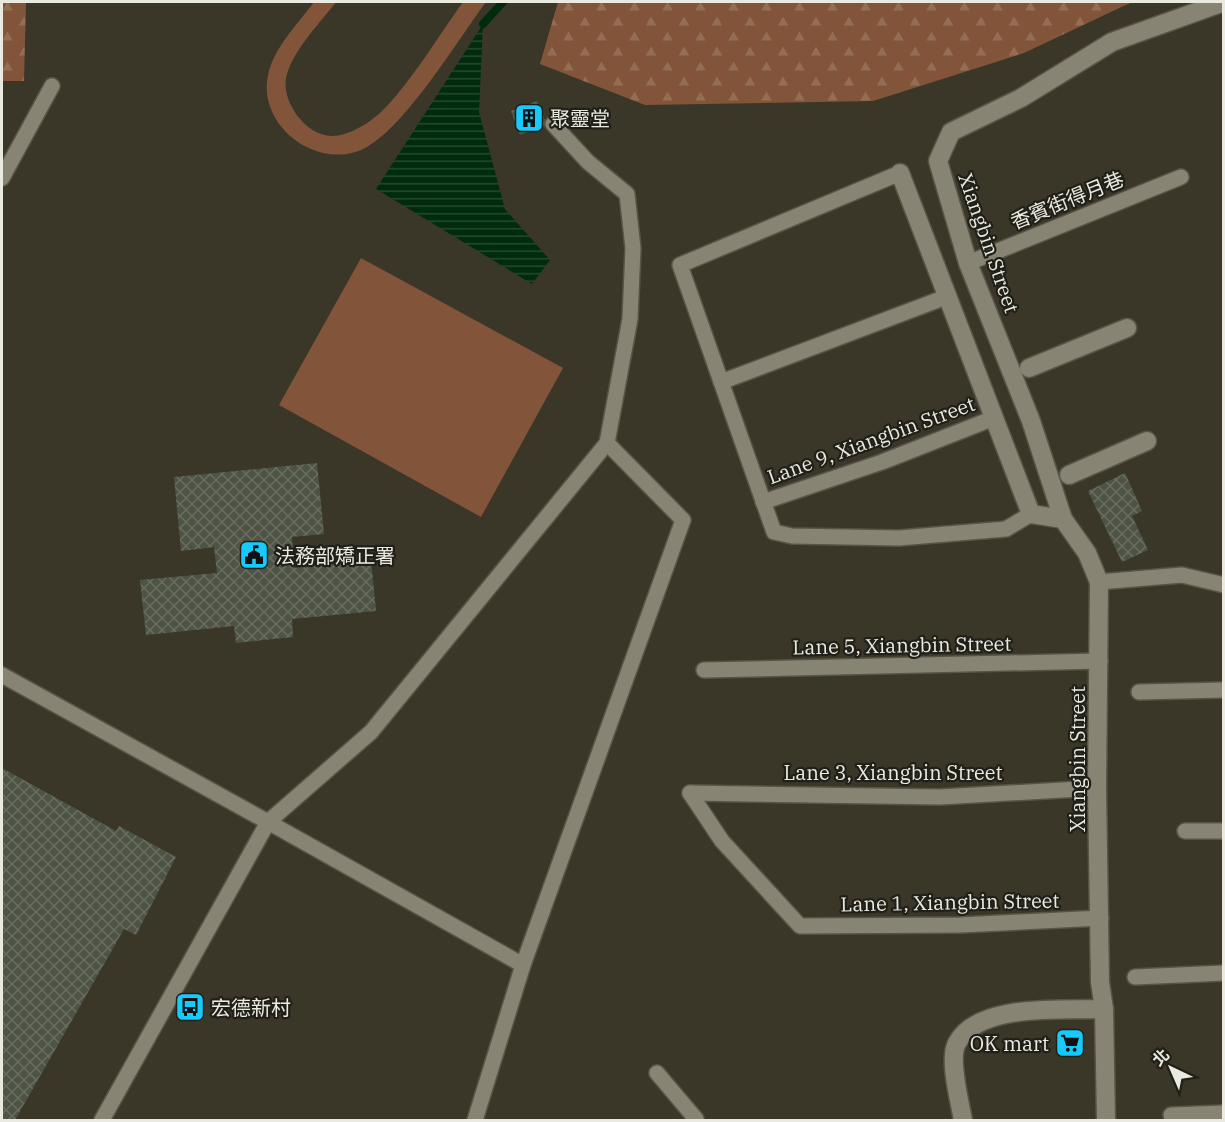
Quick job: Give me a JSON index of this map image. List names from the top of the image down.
{
  "streets": {
    "street": ["Xiangbin Street"],
    "lane": [
      "香賓街得月巷",
      "Lane 9, Xiangbin Street",
      "Lane 5, Xiangbin Street",
      "Lane 3, Xiangbin Street",
      "Lane 1, Xiangbin Street"
    ]
  },
  "crossings": [
    ["香賓街得月巷", "Xiangbin Street"],
    ["Xiangbin Street", "Lane 5, Xiangbin Street"],
    ["Xiangbin Street", "Lane 3, Xiangbin Street"],
    ["Xiangbin Street", "Lane 1, Xiangbin Street"],
    ["Lane 3, Xiangbin Street", "Lane 1, Xiangbin Street"]
  ],
  "places": {
    "building": ["聚靈堂"],
    "public building": ["法務部矯正署"],
    "bus stop": ["宏德新村"],
    "supermarket": ["OK mart"]
  },
  "north": "top left"
}
